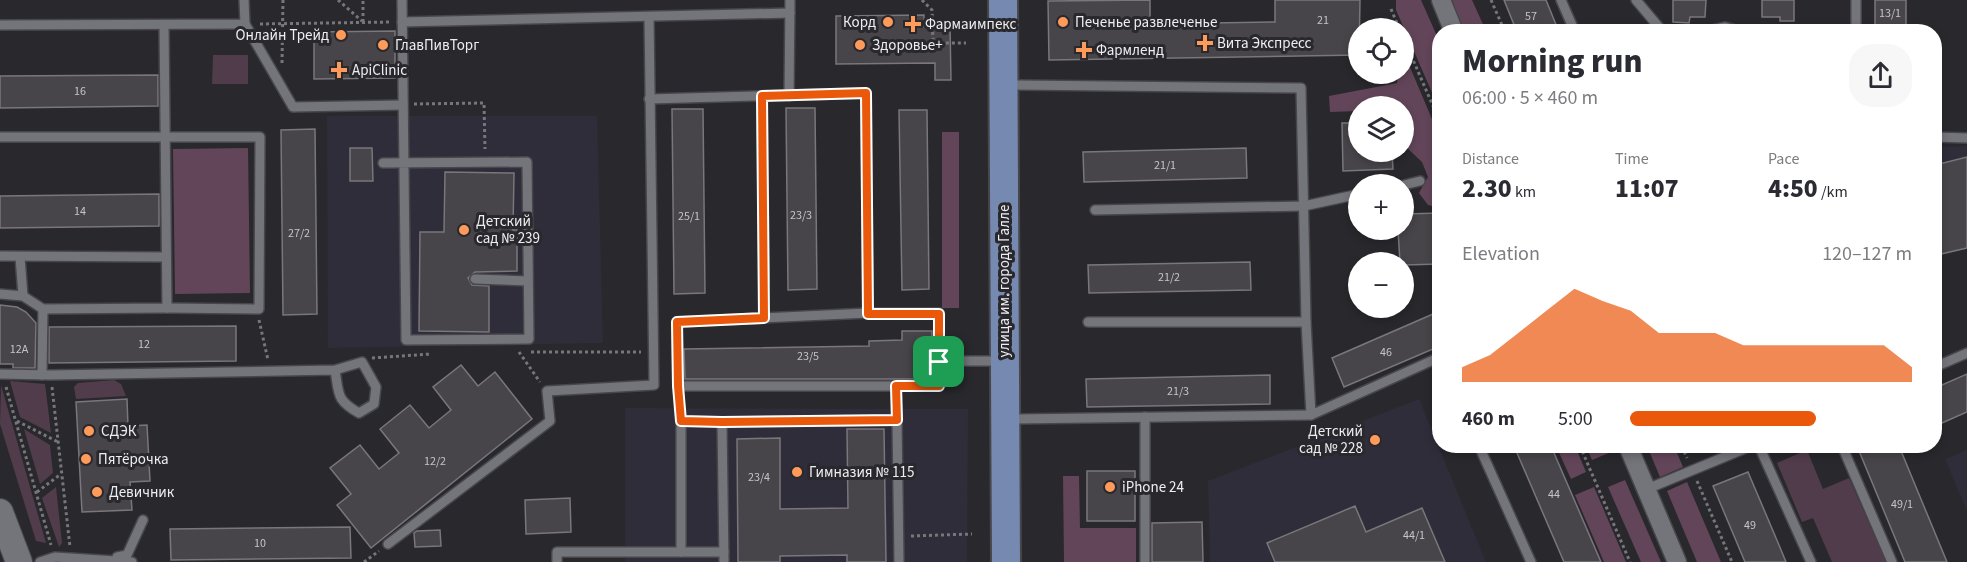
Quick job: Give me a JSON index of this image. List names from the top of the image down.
{
  "streets": {
    "main road": ["улица им. города Галле"]
  },
  "places": {
    "other": [
      "Корд",
      "Печенье развлеченье",
      "Онлайн Трейд",
      "ГлавПивТорг",
      "Здоровье+",
      "Детский сад № 239",
      "СДЭК",
      "Детский сад № 228",
      "Пятёрочка",
      "Гимназия № 115",
      "iPhone 24",
      "Девичник"
    ],
    "health": [
      "Фармаимпекс",
      "Вита Экспресс",
      "Фармленд",
      "ApiClinic"
    ]
  },
  "house_numbers": [
    "13/1",
    "57",
    "21",
    "16",
    "21/1",
    "14",
    "23/3",
    "25/1",
    "27/2",
    "21/2",
    "12",
    "12А",
    "46",
    "23/5",
    "21/3",
    "12/2",
    "23/4",
    "44",
    "49/1",
    "49",
    "44/1",
    "10"
  ],
  "page": {
    "map_buttons": ["+", "−"],
    "heading": ["Morning run", "06:00 · 5 × 460 m"],
    "stats": [
      ["Distance", "2.30 km"],
      ["Time", "11:07"],
      ["Pace", "4:50 /km"]
    ],
    "chart": ["Elevation", "120–127 m"],
    "list": [
      {
        "name": "460 m",
        "note": "5:00"
      }
    ]
  }
}
